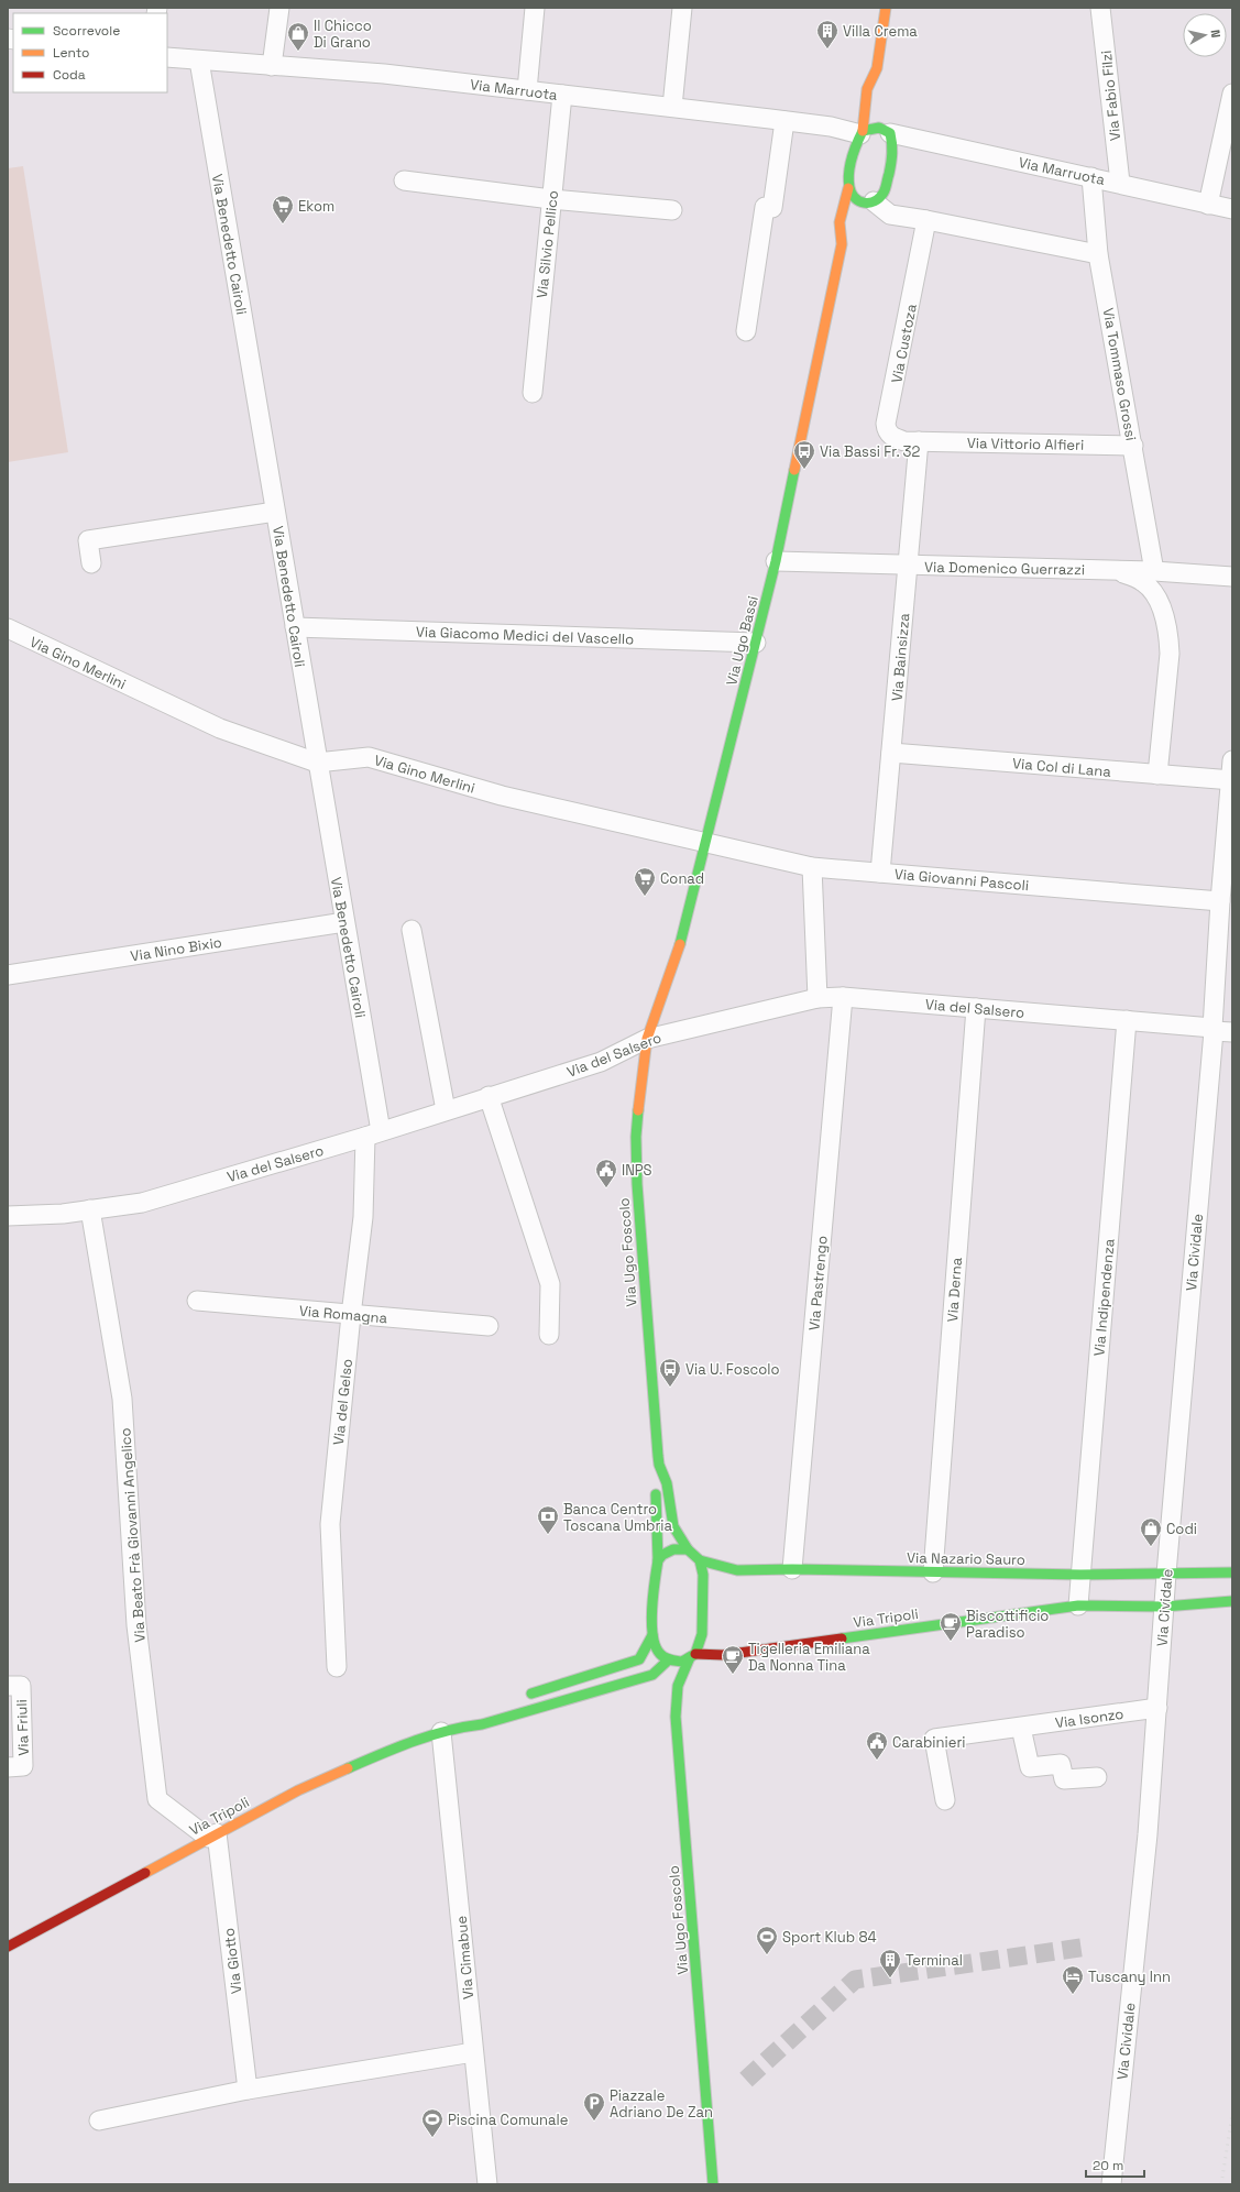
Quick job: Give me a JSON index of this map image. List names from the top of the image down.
{
  "streets": {
    "main road": [
      "Via Marruota",
      "Via Ugo Bassi",
      "Via Ugo Foscolo",
      "Via Nazario Sauro",
      "Via Tripoli"
    ],
    "street": [
      "Via Fabio Filzi",
      "Via Benedetto Cairoli",
      "Via Silvio Pellico",
      "Via Custoza",
      "Via Tommaso Grossi",
      "Via Vittorio Alfieri",
      "Via Domenico Guerrazzi",
      "Via Giacomo Medici del Vascello",
      "Via Bainsizza",
      "Via Gino Merlini",
      "Via Col di Lana",
      "Via Giovanni Pascoli",
      "Via Nino Bixio",
      "Via del Salsero",
      "Via Cividale",
      "Via Pastrengo",
      "Via Derna",
      "Via Indipendenza",
      "Via Romagna",
      "Via del Gelso",
      "Via Beato Frà Giovanni Angelico",
      "Via Isonzo",
      "Via Friuli",
      "Via Cimabue",
      "Via Giotto"
    ]
  },
  "crossings": [
    ["Via Marruota", "Via Fabio Filzi"],
    ["Via Marruota", "Via Benedetto Cairoli"],
    ["Via Marruota", "Via Silvio Pellico"],
    ["Via Marruota", "Via Tommaso Grossi"],
    ["Via Benedetto Cairoli", "Via Giacomo Medici del Vascello"],
    ["Via Benedetto Cairoli", "Via Gino Merlini"],
    ["Via Benedetto Cairoli", "Via Nino Bixio"],
    ["Via Benedetto Cairoli", "Via del Salsero"],
    ["Via Benedetto Cairoli", "Via del Gelso"],
    ["Via Custoza", "Via Vittorio Alfieri"],
    ["Via Custoza", "Via Bainsizza"],
    ["Via Tommaso Grossi", "Via Vittorio Alfieri"],
    ["Via Tommaso Grossi", "Via Domenico Guerrazzi"],
    ["Via Vittorio Alfieri", "Via Bainsizza"],
    ["Via Domenico Guerrazzi", "Via Ugo Bassi"],
    ["Via Domenico Guerrazzi", "Via Bainsizza"],
    ["Via Giacomo Medici del Vascello", "Via Ugo Bassi"],
    ["Via Ugo Bassi", "Via Gino Merlini"],
    ["Via Ugo Bassi", "Via Giovanni Pascoli"],
    ["Via Ugo Bassi", "Via del Salsero"],
    ["Via Ugo Bassi", "Via Ugo Foscolo"],
    ["Via Bainsizza", "Via Col di Lana"],
    ["Via Bainsizza", "Via Giovanni Pascoli"],
    ["Via Gino Merlini", "Via Giovanni Pascoli"],
    ["Via Col di Lana", "Via Cividale"],
    ["Via Giovanni Pascoli", "Via Cividale"],
    ["Via del Salsero", "Via Ugo Foscolo"],
    ["Via del Salsero", "Via Cividale"],
    ["Via del Salsero", "Via Pastrengo"],
    ["Via del Salsero", "Via Derna"],
    ["Via del Salsero", "Via Indipendenza"],
    ["Via del Salsero", "Via del Gelso"],
    ["Via del Salsero", "Via Beato Frà Giovanni Angelico"],
    ["Via Ugo Foscolo", "Via Nazario Sauro"],
    ["Via Ugo Foscolo", "Via Tripoli"],
    ["Via Cividale", "Via Nazario Sauro"],
    ["Via Cividale", "Via Isonzo"],
    ["Via Pastrengo", "Via Nazario Sauro"],
    ["Via Derna", "Via Nazario Sauro"],
    ["Via Indipendenza", "Via Nazario Sauro"],
    ["Via Indipendenza", "Via Tripoli"],
    ["Via Romagna", "Via del Gelso"],
    ["Via Beato Frà Giovanni Angelico", "Via Tripoli"],
    ["Via Beato Frà Giovanni Angelico", "Via Giotto"],
    ["Via Tripoli", "Via Cimabue"],
    ["Via Tripoli", "Via Giotto"]
  ],
  "places": {
    "building": ["Villa Crema", "Terminal"],
    "shop": ["Il Chicco Di Grano", "Codi"],
    "supermarket": ["Ekom", "Conad"],
    "bus stop": ["Via Bassi Fr. 32", "Via U. Foscolo"],
    "public building": ["INPS", "Carabinieri"],
    "bank": ["Banca Centro Toscana Umbria"],
    "cafe": ["Biscottificio Paradiso", "Tigelleria Emiliana Da Nonna Tina"],
    "sports": ["Sport Klub 84", "Piscina Comunale"],
    "hotel": ["Tuscany Inn"],
    "parking": ["Piazzale Adriano De Zan"]
  },
  "legend": ["Scorrevole", "Lento", "Coda"],
  "scale_bar": "20 m",
  "north": "right"
}
